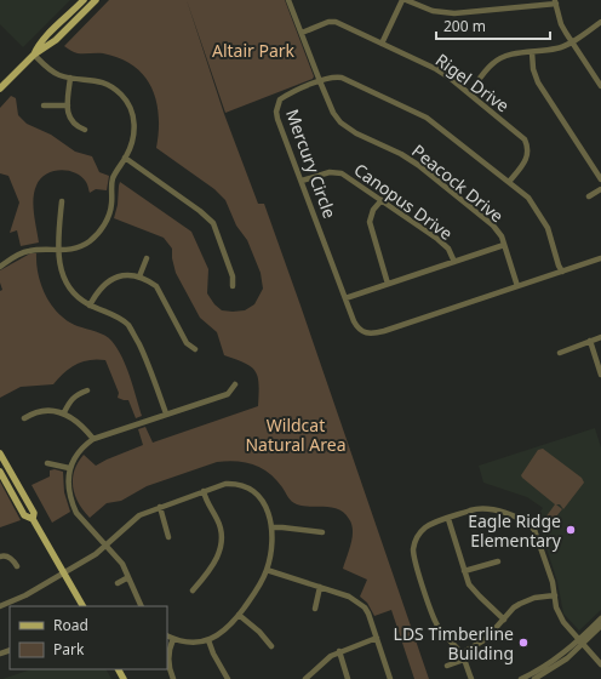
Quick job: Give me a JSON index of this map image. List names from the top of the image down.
{
  "streets": {
    "street": [
      "Rigel Drive",
      "Mercury Circle",
      "Peacock Drive",
      "Canopus Drive"
    ]
  },
  "crossings": [
    ["Rigel Drive", "Mercury Circle"],
    ["Rigel Drive", "Peacock Drive"],
    ["Mercury Circle", "Peacock Drive"],
    ["Mercury Circle", "Canopus Drive"]
  ],
  "parks": ["Altair Park", "Wildcat Natural Area"],
  "places": ["Eagle Ridge Elementary", "LDS Timberline Building"],
  "legend": ["Road", "Park"],
  "scale_bar": "200 m"
}
